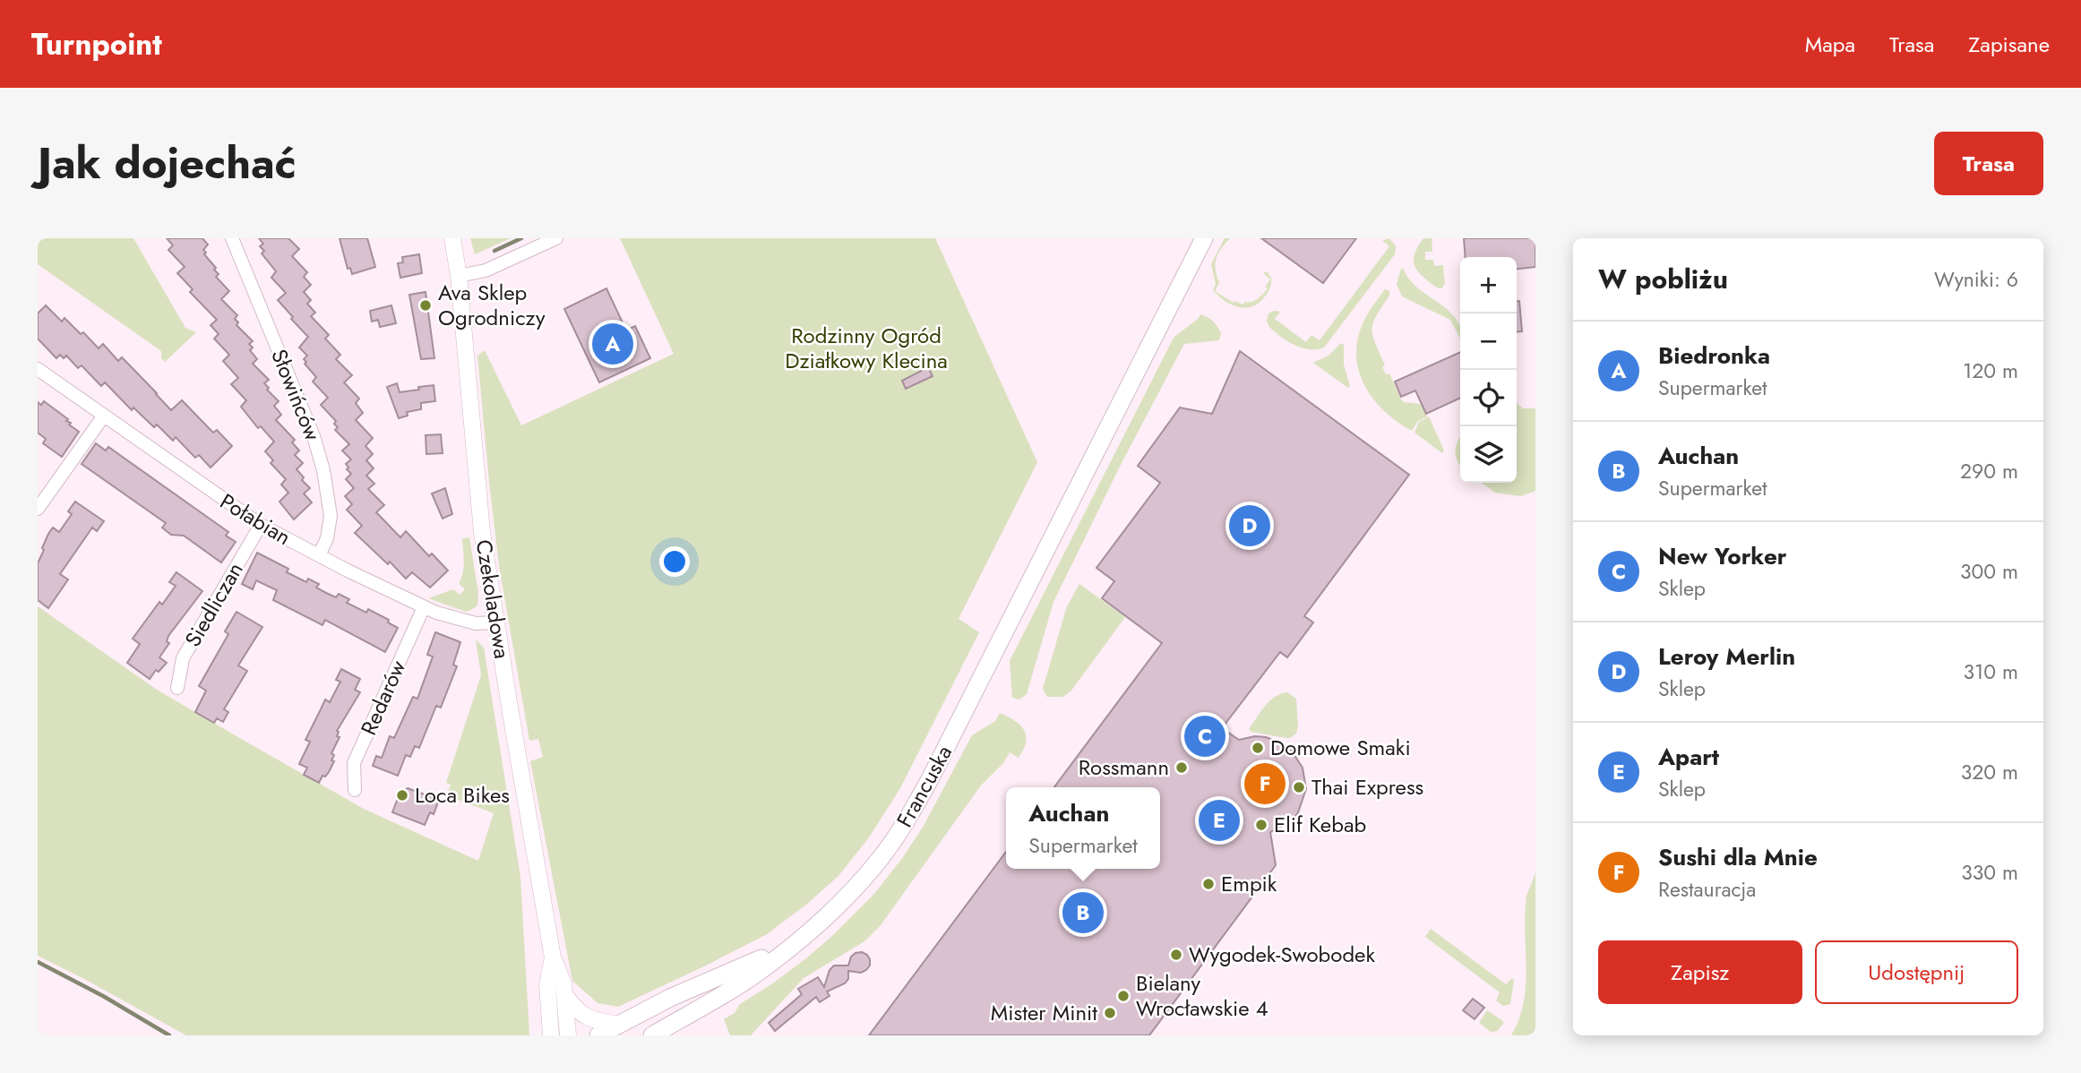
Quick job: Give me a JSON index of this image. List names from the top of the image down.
{
  "streets": {
    "main road": ["Francuska"],
    "street": [
      "Słowińców",
      "Połabian",
      "Czekoladowa",
      "Siedliczan",
      "Redarów"
    ]
  },
  "crossings": [
    ["Słowińców", "Połabian"],
    ["Połabian", "Czekoladowa"],
    ["Połabian", "Siedliczan"],
    ["Połabian", "Redarów"]
  ],
  "parks": ["Rodzinny Ogród Działkowy Klecina"],
  "places": [
    "Ava Sklep Ogrodniczy",
    "Domowe Smaki",
    "Rossmann",
    "Thai Express",
    "Loca Bikes",
    "Elif Kebab",
    "Empik",
    "Wygodek-Swobodek",
    "Bielany Wrocławskie 4",
    "Mister Minit"
  ],
  "page": {
    "header": "Turnpoint",
    "nav": ["Mapa", "Trasa", "Zapisane"],
    "title": "Jak dojechać",
    "buttons": [
      "Trasa",
      ["Zapisz", "Udostępnij"]
    ],
    "heading": ["W pobliżu", "Wyniki: 6"],
    "map_buttons": ["+", "−"],
    "pins": [
      "A",
      "D",
      "C",
      "F",
      "E",
      "B"
    ],
    "list": [
      {
        "mark": "A",
        "name": "Biedronka",
        "note": "Supermarket",
        "value": "120 m"
      },
      {
        "mark": "B",
        "name": "Auchan",
        "note": "Supermarket",
        "value": "290 m"
      },
      {
        "mark": "C",
        "name": "New Yorker",
        "note": "Sklep",
        "value": "300 m"
      },
      {
        "mark": "D",
        "name": "Leroy Merlin",
        "note": "Sklep",
        "value": "310 m"
      },
      {
        "mark": "E",
        "name": "Apart",
        "note": "Sklep",
        "value": "320 m"
      },
      {
        "mark": "F",
        "name": "Sushi dla Mnie",
        "note": "Restauracja",
        "value": "330 m"
      }
    ],
    "popup": ["Auchan", "Supermarket"]
  }
}
